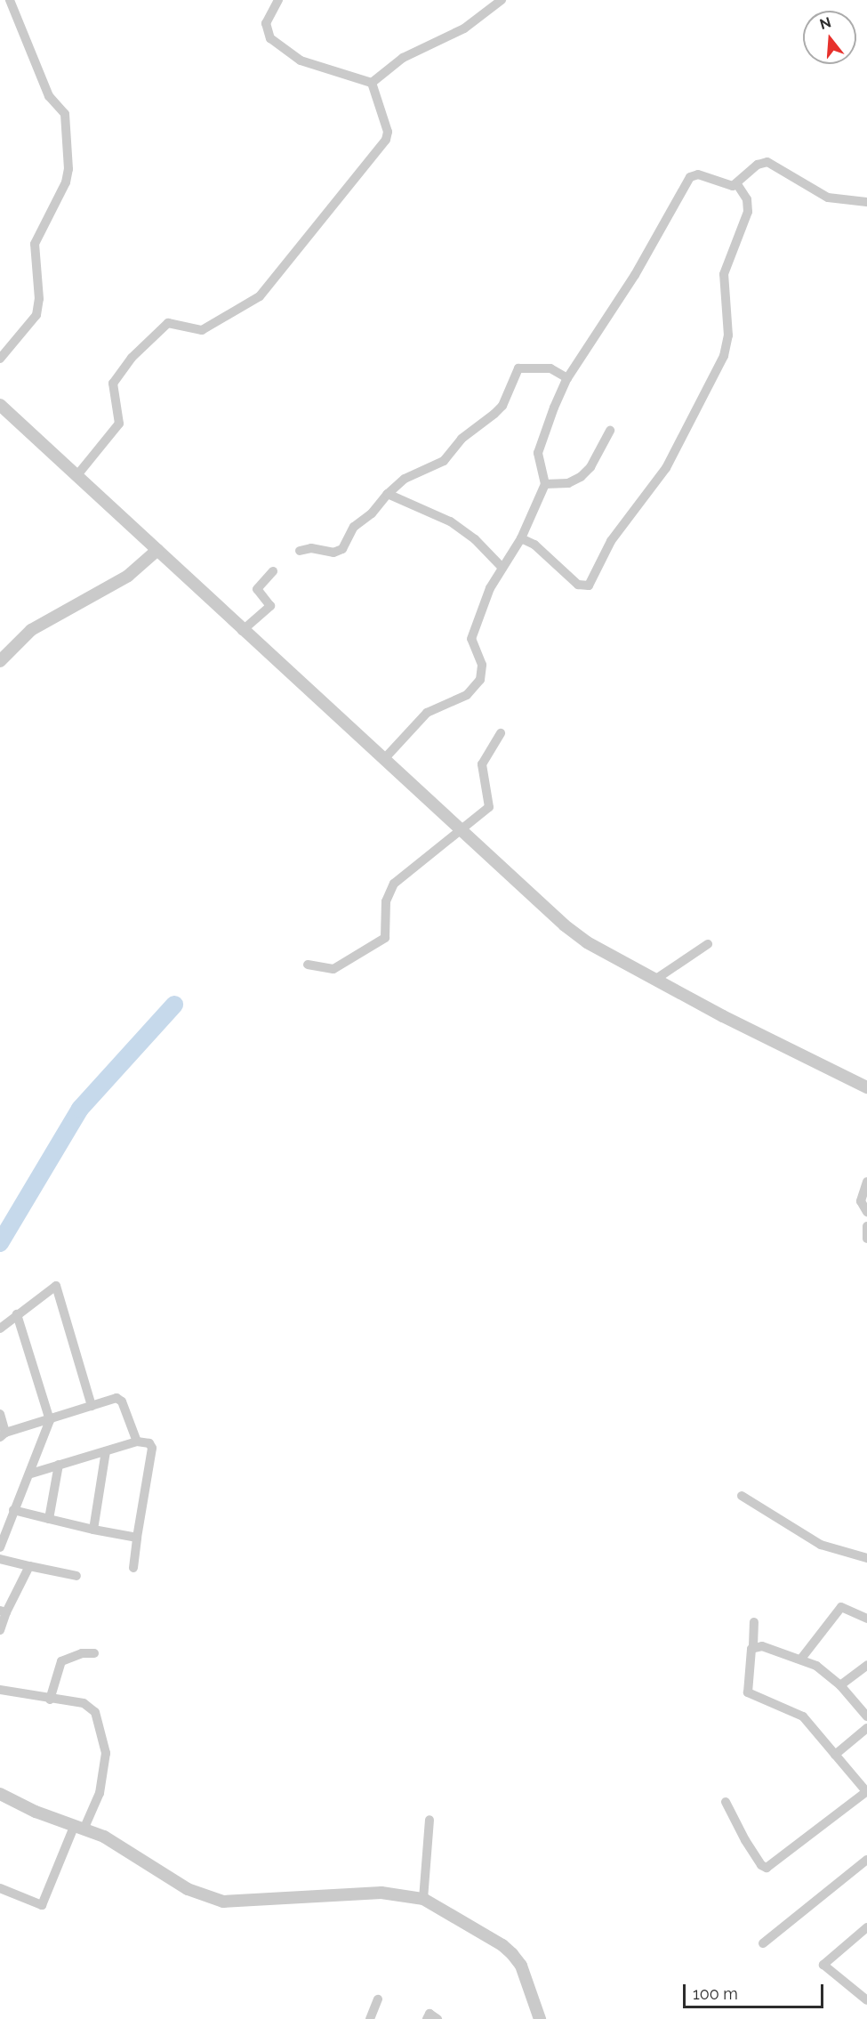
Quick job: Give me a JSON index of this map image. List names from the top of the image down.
{
  "scale_bar": "100 m",
  "north": "top"
}
